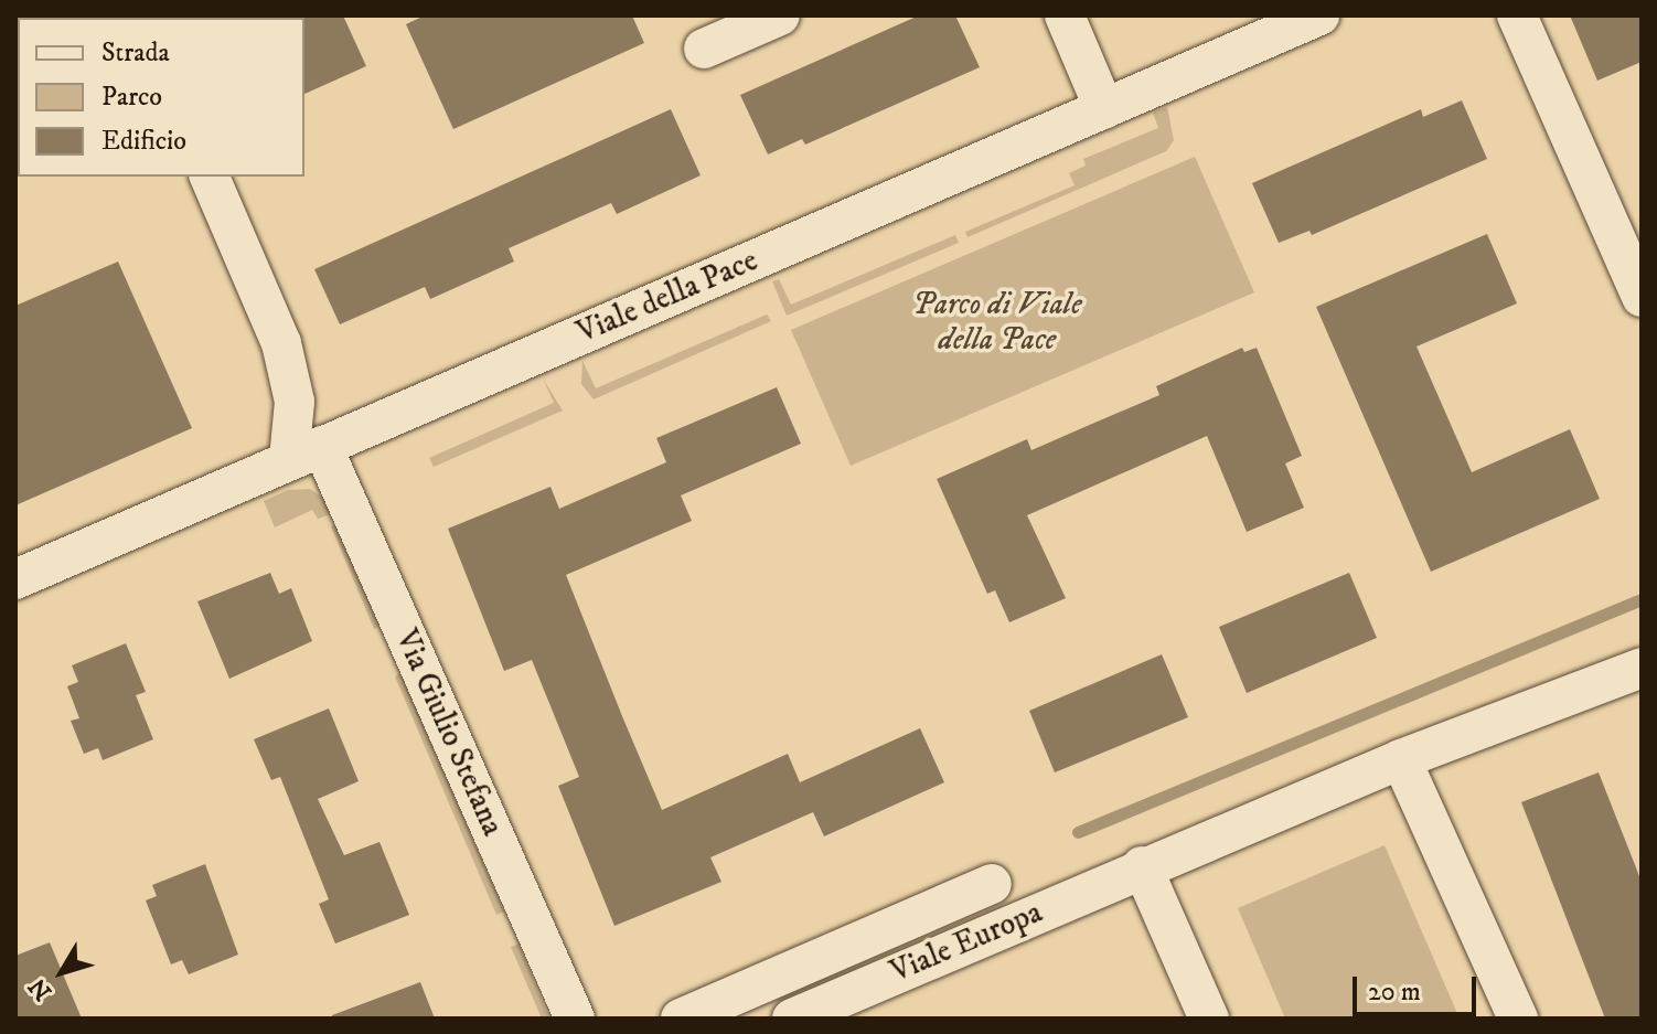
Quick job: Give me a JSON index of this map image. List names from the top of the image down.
{
  "streets": {
    "street": ["Viale della Pace", "Via Giulio Stefana", "Viale Europa"]
  },
  "crossings": [
    ["Viale della Pace", "Via Giulio Stefana"]
  ],
  "parks": ["Parco di Viale della Pace"],
  "legend": ["Strada", "Parco", "Edificio"],
  "scale_bar": "20 m",
  "north": "bottom left"
}
